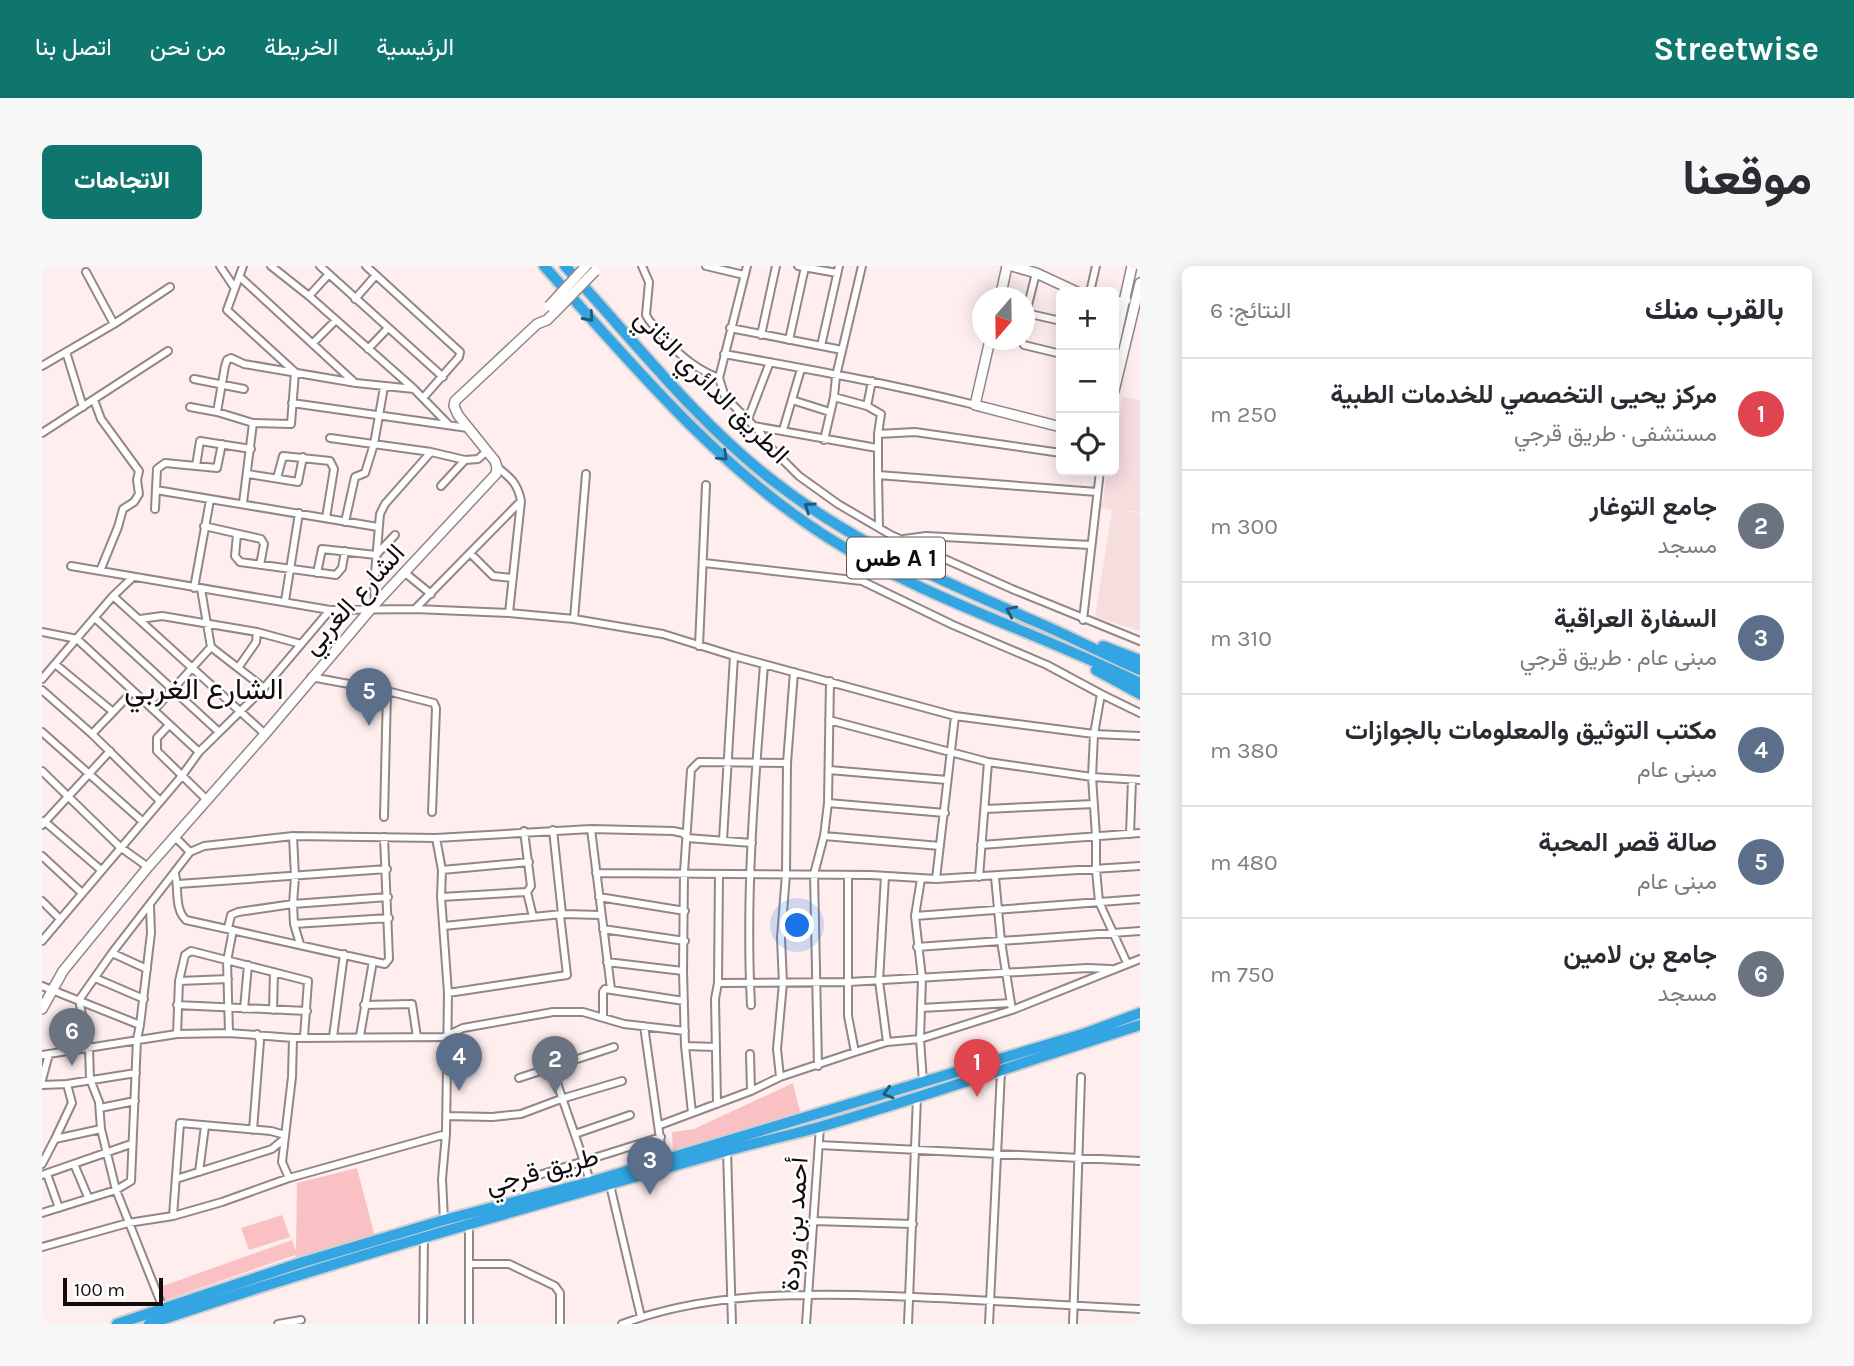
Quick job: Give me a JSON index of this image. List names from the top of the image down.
{
  "streets": {
    "highway": ["الطريق الدائري الثاني", "طس A 1", "طريق قرجي"],
    "street": ["الشارع الغربي", "أحمد بن وردة"]
  },
  "crossings": [
    ["الطريق الدائري الثاني", "طس A 1"],
    ["طريق قرجي", "أحمد بن وردة"]
  ],
  "districts": ["الشارع الغربي"],
  "scale_bar": "100 m",
  "north": "bottom",
  "page": {
    "header": "Streetwise",
    "nav": [
      "الرئيسية",
      "الخريطة",
      "من نحن",
      "اتصل بنا"
    ],
    "title": "موقعنا",
    "buttons": "الاتجاهات",
    "heading": ["بالقرب منك", "النتائج: 6"],
    "map_buttons": ["+", "−"],
    "list": [
      {
        "mark": "1",
        "name": "مركز يحيى التخصصي للخدمات الطبية",
        "note": "مستشفى · طريق قرجي",
        "value": "250 m"
      },
      {
        "mark": "2",
        "name": "جامع التوغار",
        "note": "مسجد",
        "value": "300 m"
      },
      {
        "mark": "3",
        "name": "السفارة العراقية",
        "note": "مبنى عام · طريق قرجي",
        "value": "310 m"
      },
      {
        "mark": "4",
        "name": "مكتب التوثيق والمعلومات بالجوازات",
        "note": "مبنى عام",
        "value": "380 m"
      },
      {
        "mark": "5",
        "name": "صالة قصر المحبة",
        "note": "مبنى عام",
        "value": "480 m"
      },
      {
        "mark": "6",
        "name": "جامع بن لامين",
        "note": "مسجد",
        "value": "750 m"
      }
    ],
    "pins": [
      "5",
      "6",
      "4",
      "2",
      "1",
      "3"
    ],
    "scale": "100 m"
  }
}
